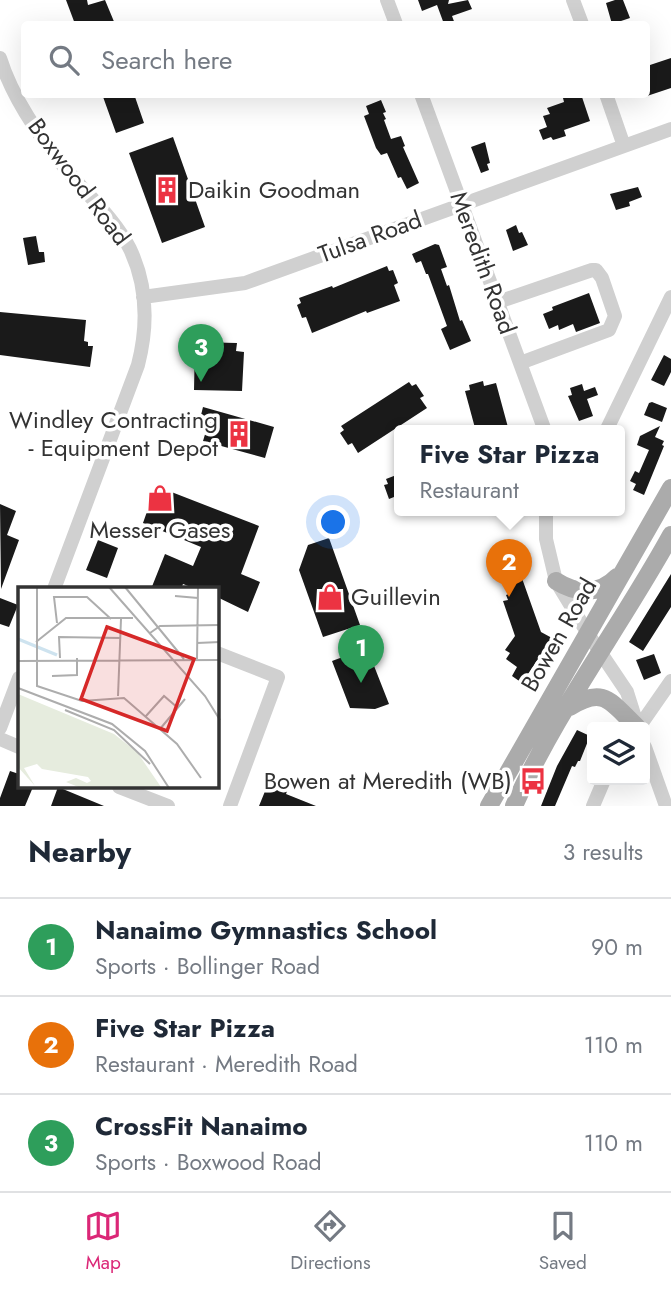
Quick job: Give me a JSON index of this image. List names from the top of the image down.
{
  "streets": {
    "main road": ["Bowen Road"],
    "street": ["Boxwood Road", "Tulsa Road", "Meredith Road"]
  },
  "crossings": [
    ["Boxwood Road", "Tulsa Road"],
    ["Tulsa Road", "Meredith Road"]
  ],
  "places": {
    "building": ["Daikin Goodman", "Windley Contracting - Equipment Depot"],
    "shop": ["Messer Gases", "Guillevin"],
    "bus stop": ["Bowen at Meredith (WB)"]
  },
  "page": {
    "search": "Search here",
    "pins": ["3", "2", "1"],
    "popup": ["Five Star Pizza", "Restaurant"],
    "heading": ["Nearby", "3 results"],
    "list": [
      {
        "mark": "1",
        "name": "Nanaimo Gymnastics School",
        "note": "Sports · Bollinger Road",
        "value": "90 m"
      },
      {
        "mark": "2",
        "name": "Five Star Pizza",
        "note": "Restaurant · Meredith Road",
        "value": "110 m"
      },
      {
        "mark": "3",
        "name": "CrossFit Nanaimo",
        "note": "Sports · Boxwood Road",
        "value": "110 m"
      }
    ],
    "nav": ["Map", "Directions", "Saved"]
  }
}
